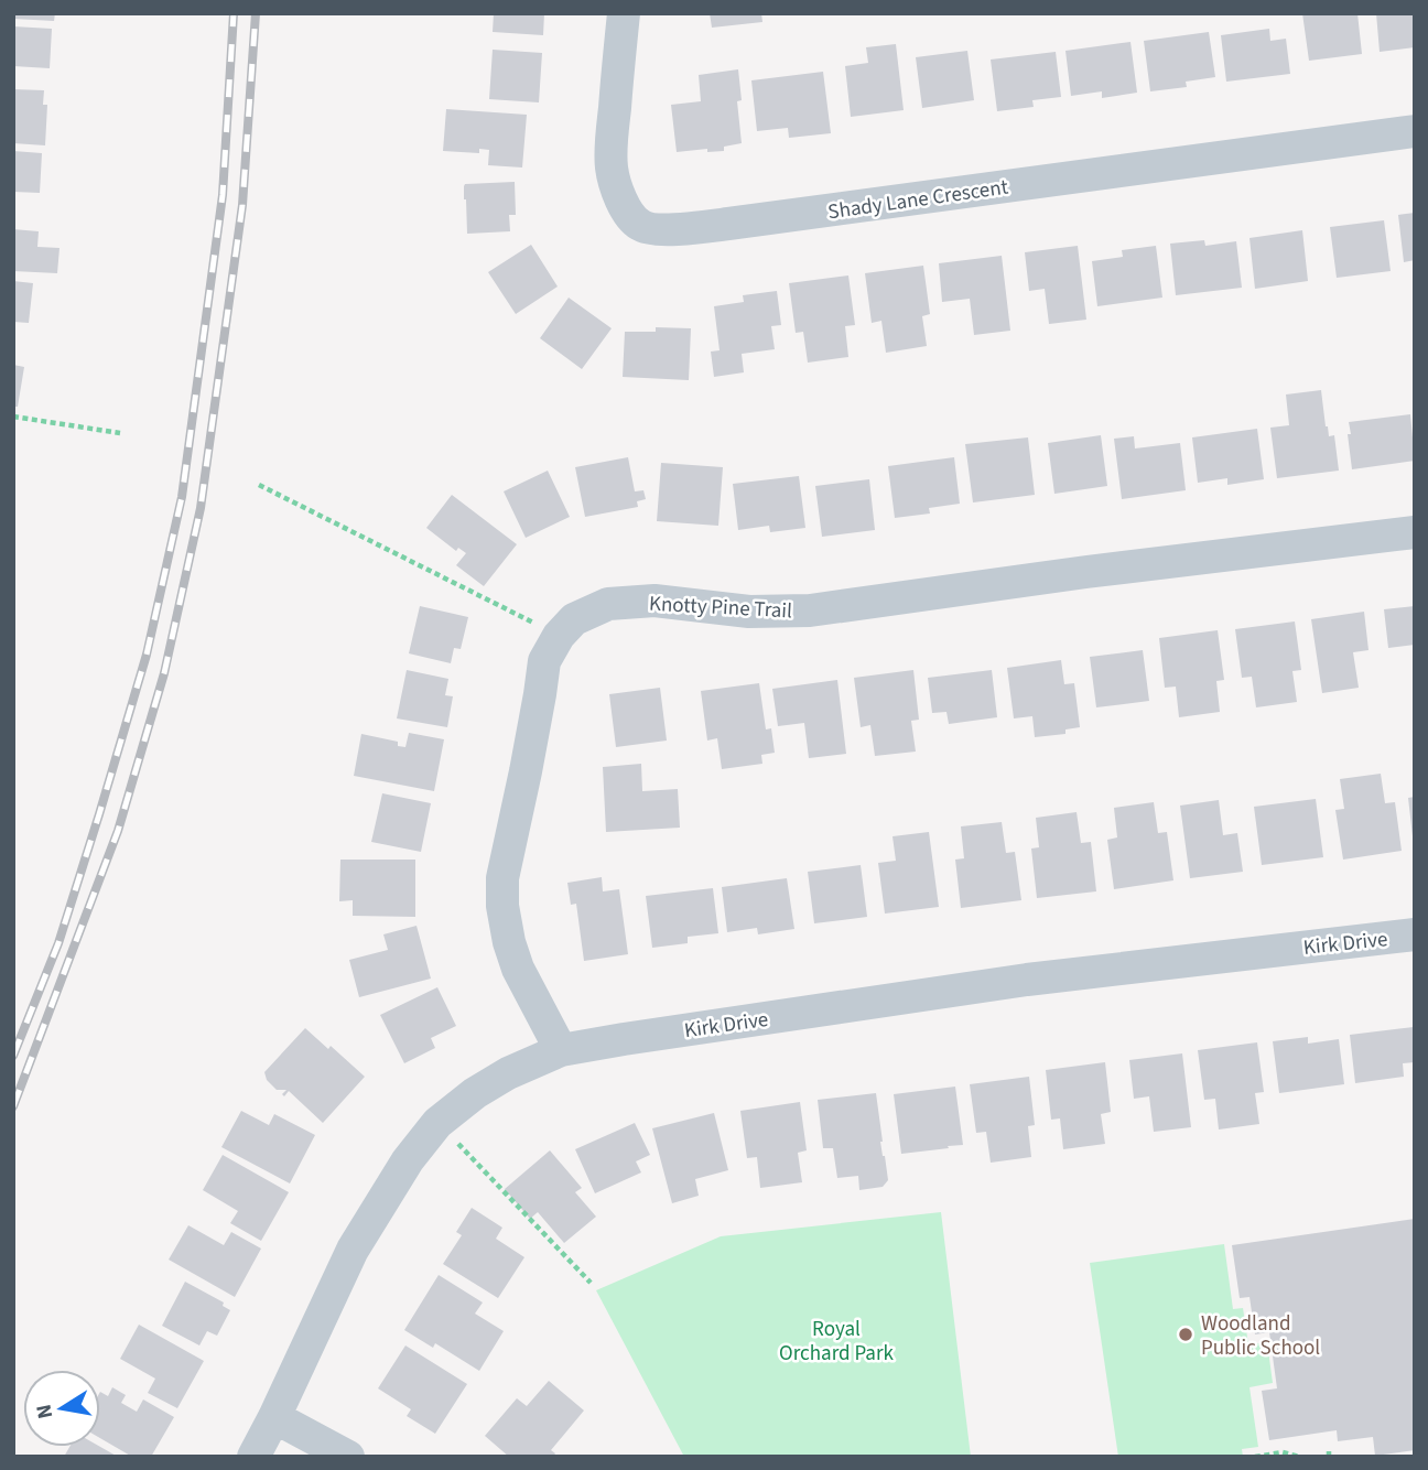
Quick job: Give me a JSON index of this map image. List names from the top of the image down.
{
  "streets": {
    "street": ["Shady Lane Crescent", "Knotty Pine Trail", "Kirk Drive"]
  },
  "crossings": [
    ["Knotty Pine Trail", "Kirk Drive"]
  ],
  "parks": ["Royal Orchard Park"],
  "places": ["Woodland Public School"],
  "north": "left"
}
